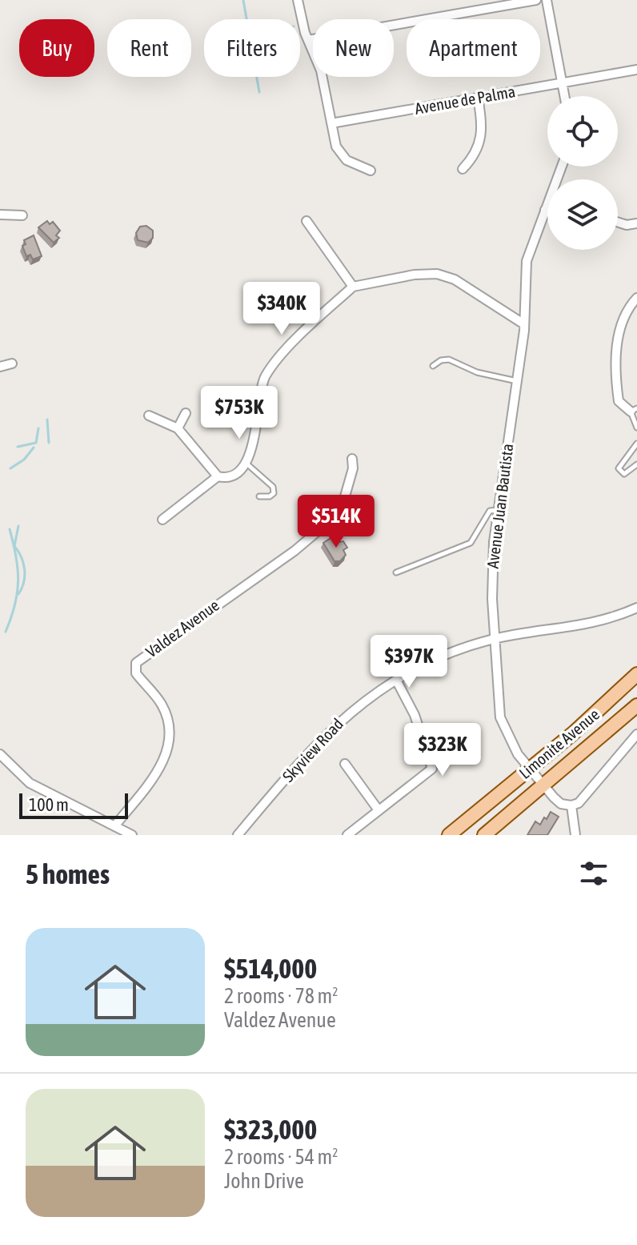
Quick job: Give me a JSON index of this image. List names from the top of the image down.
{
  "streets": {
    "main road": ["Limonite Avenue"],
    "street": [
      "Avenue de Palma",
      "Avenue Juan Bautista",
      "Valdez Avenue",
      "Skyview Road"
    ]
  },
  "crossings": [
    ["Avenue Juan Bautista", "Limonite Avenue"],
    ["Avenue Juan Bautista", "Skyview Road"]
  ],
  "scale_bar": "100 m",
  "page": {
    "chip": [
      "Buy",
      "Rent",
      "Filters",
      "New",
      "Apartment"
    ],
    "price": [
      "$340K",
      "$753K",
      "$514K",
      "$397K",
      "$323K"
    ],
    "scale": "100 m",
    "heading": "5 homes",
    "list": [
      {
        "name": "$514,000",
        "note": "2 rooms · 78 m² · Valdez Avenue"
      },
      {
        "name": "$323,000",
        "note": "2 rooms · 54 m² · John Drive"
      }
    ]
  }
}
